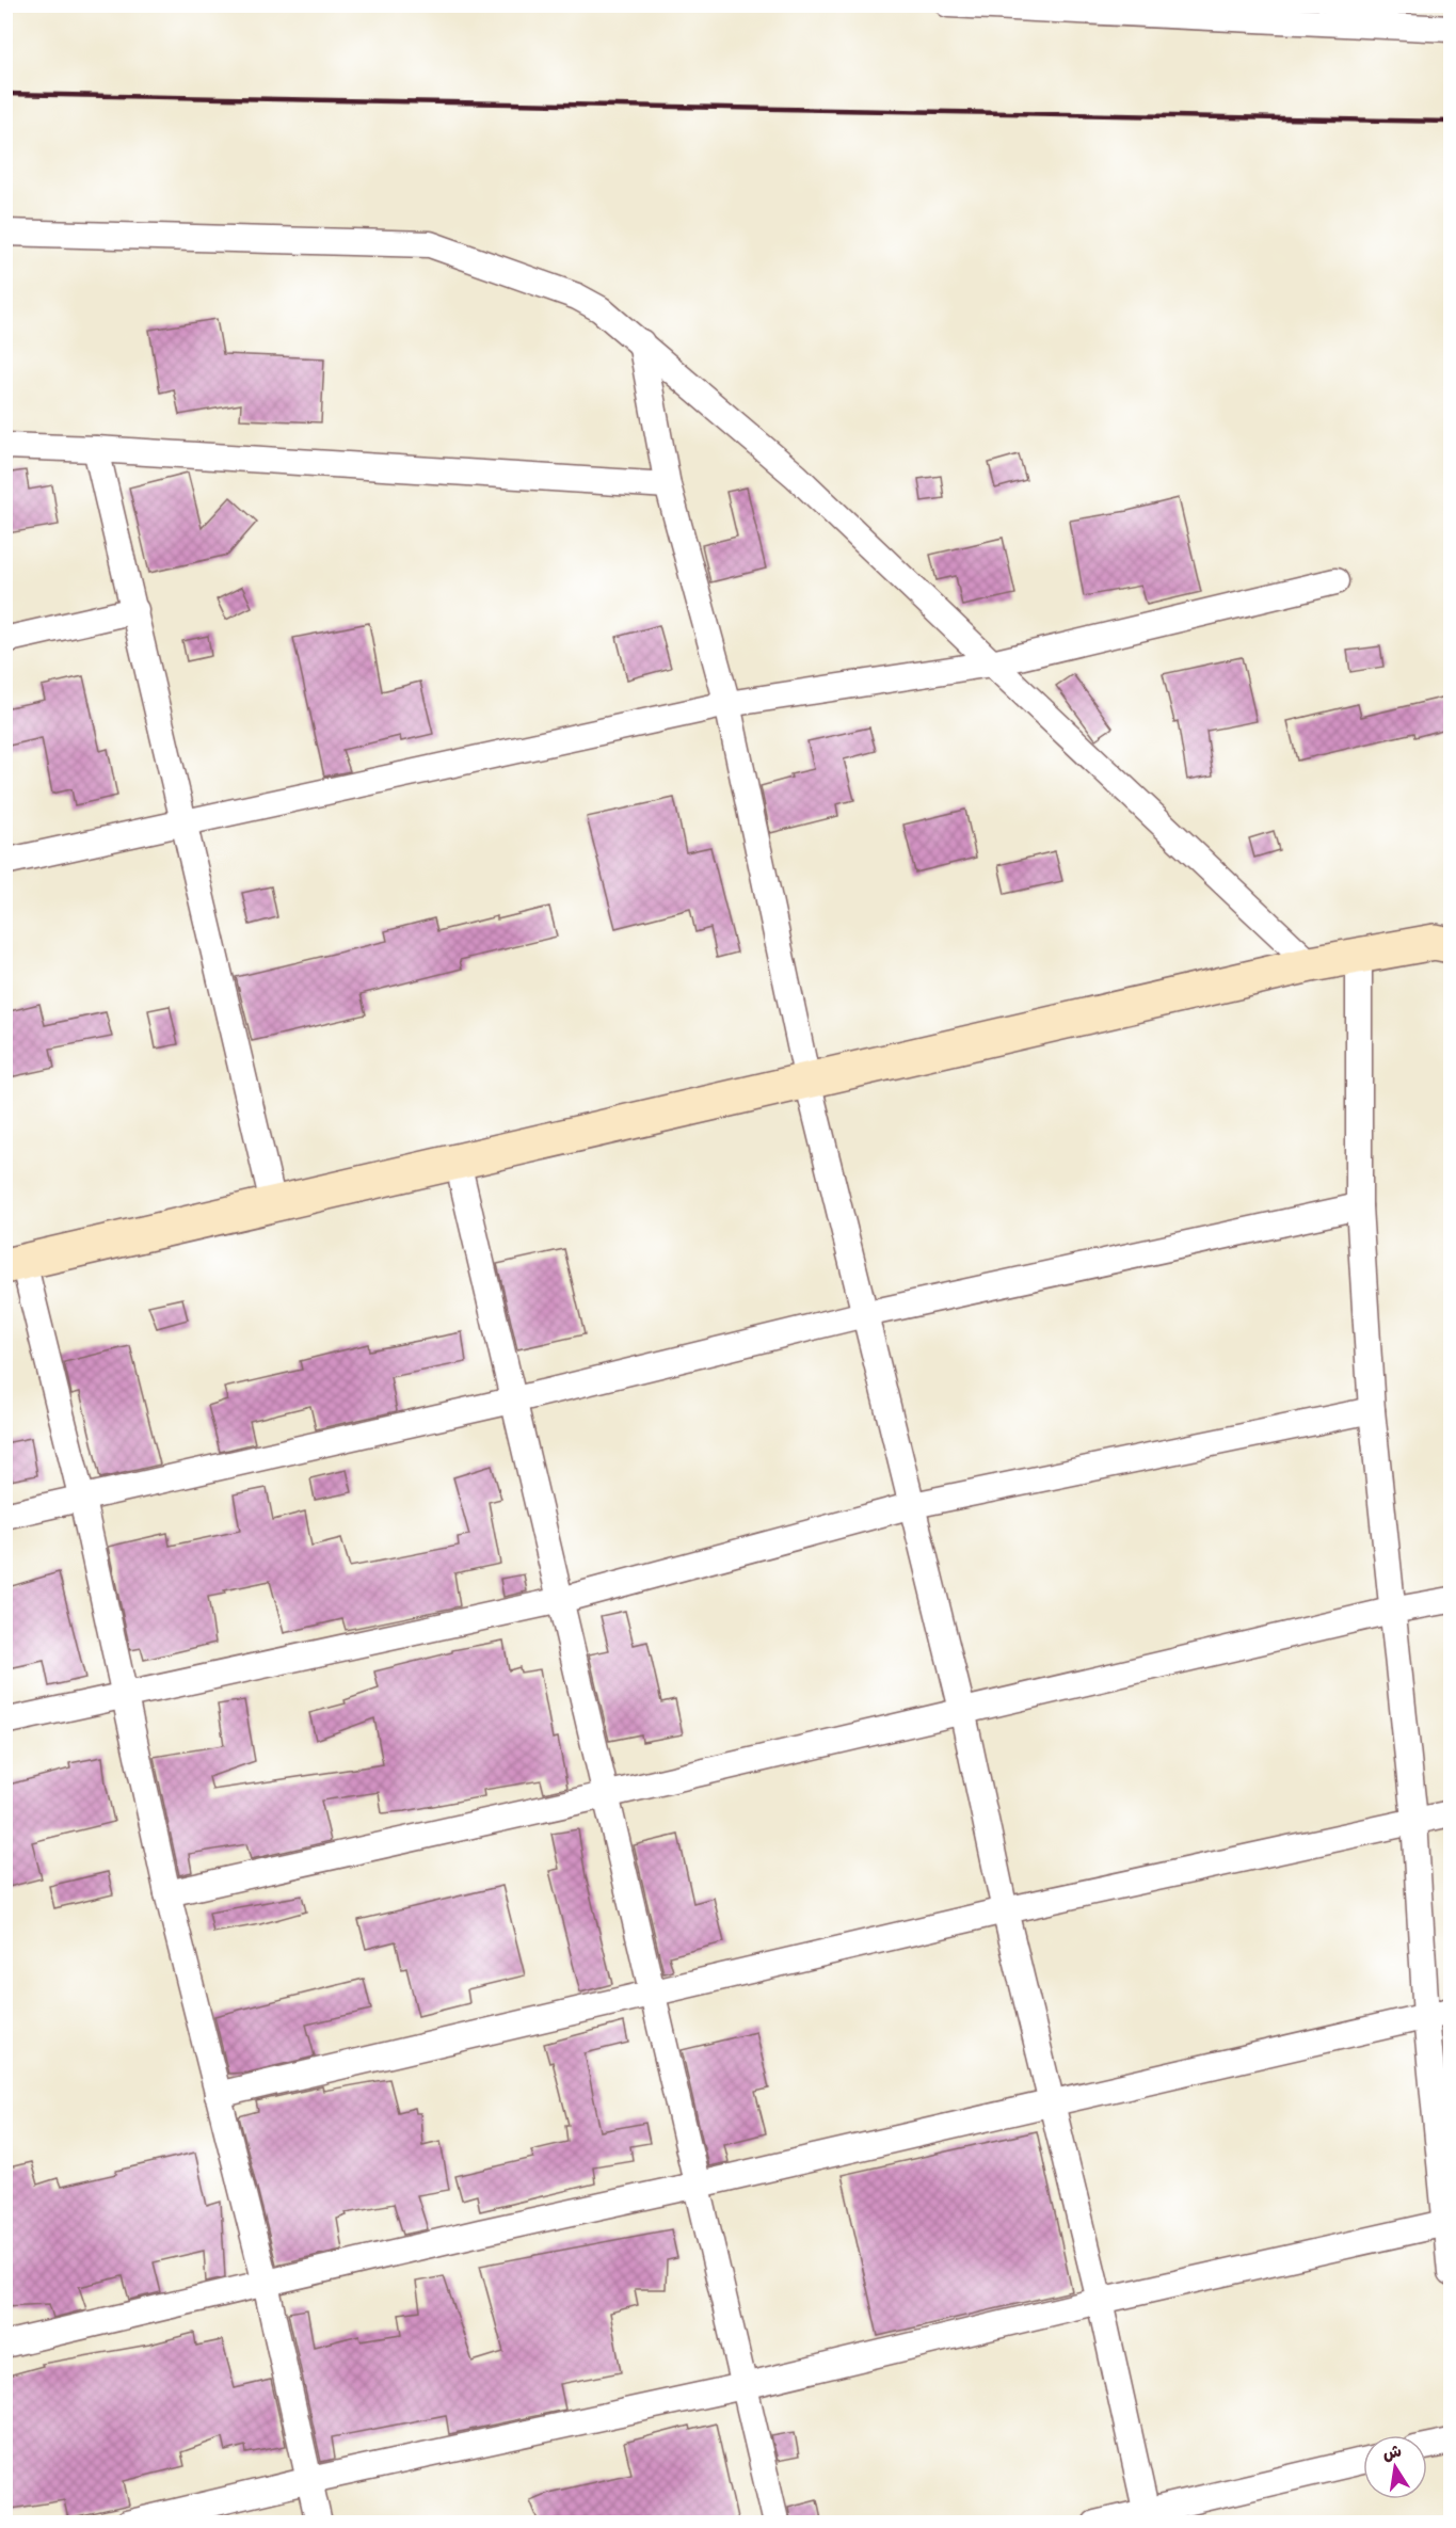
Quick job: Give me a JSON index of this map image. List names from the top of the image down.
{
  "north": "top"
}
